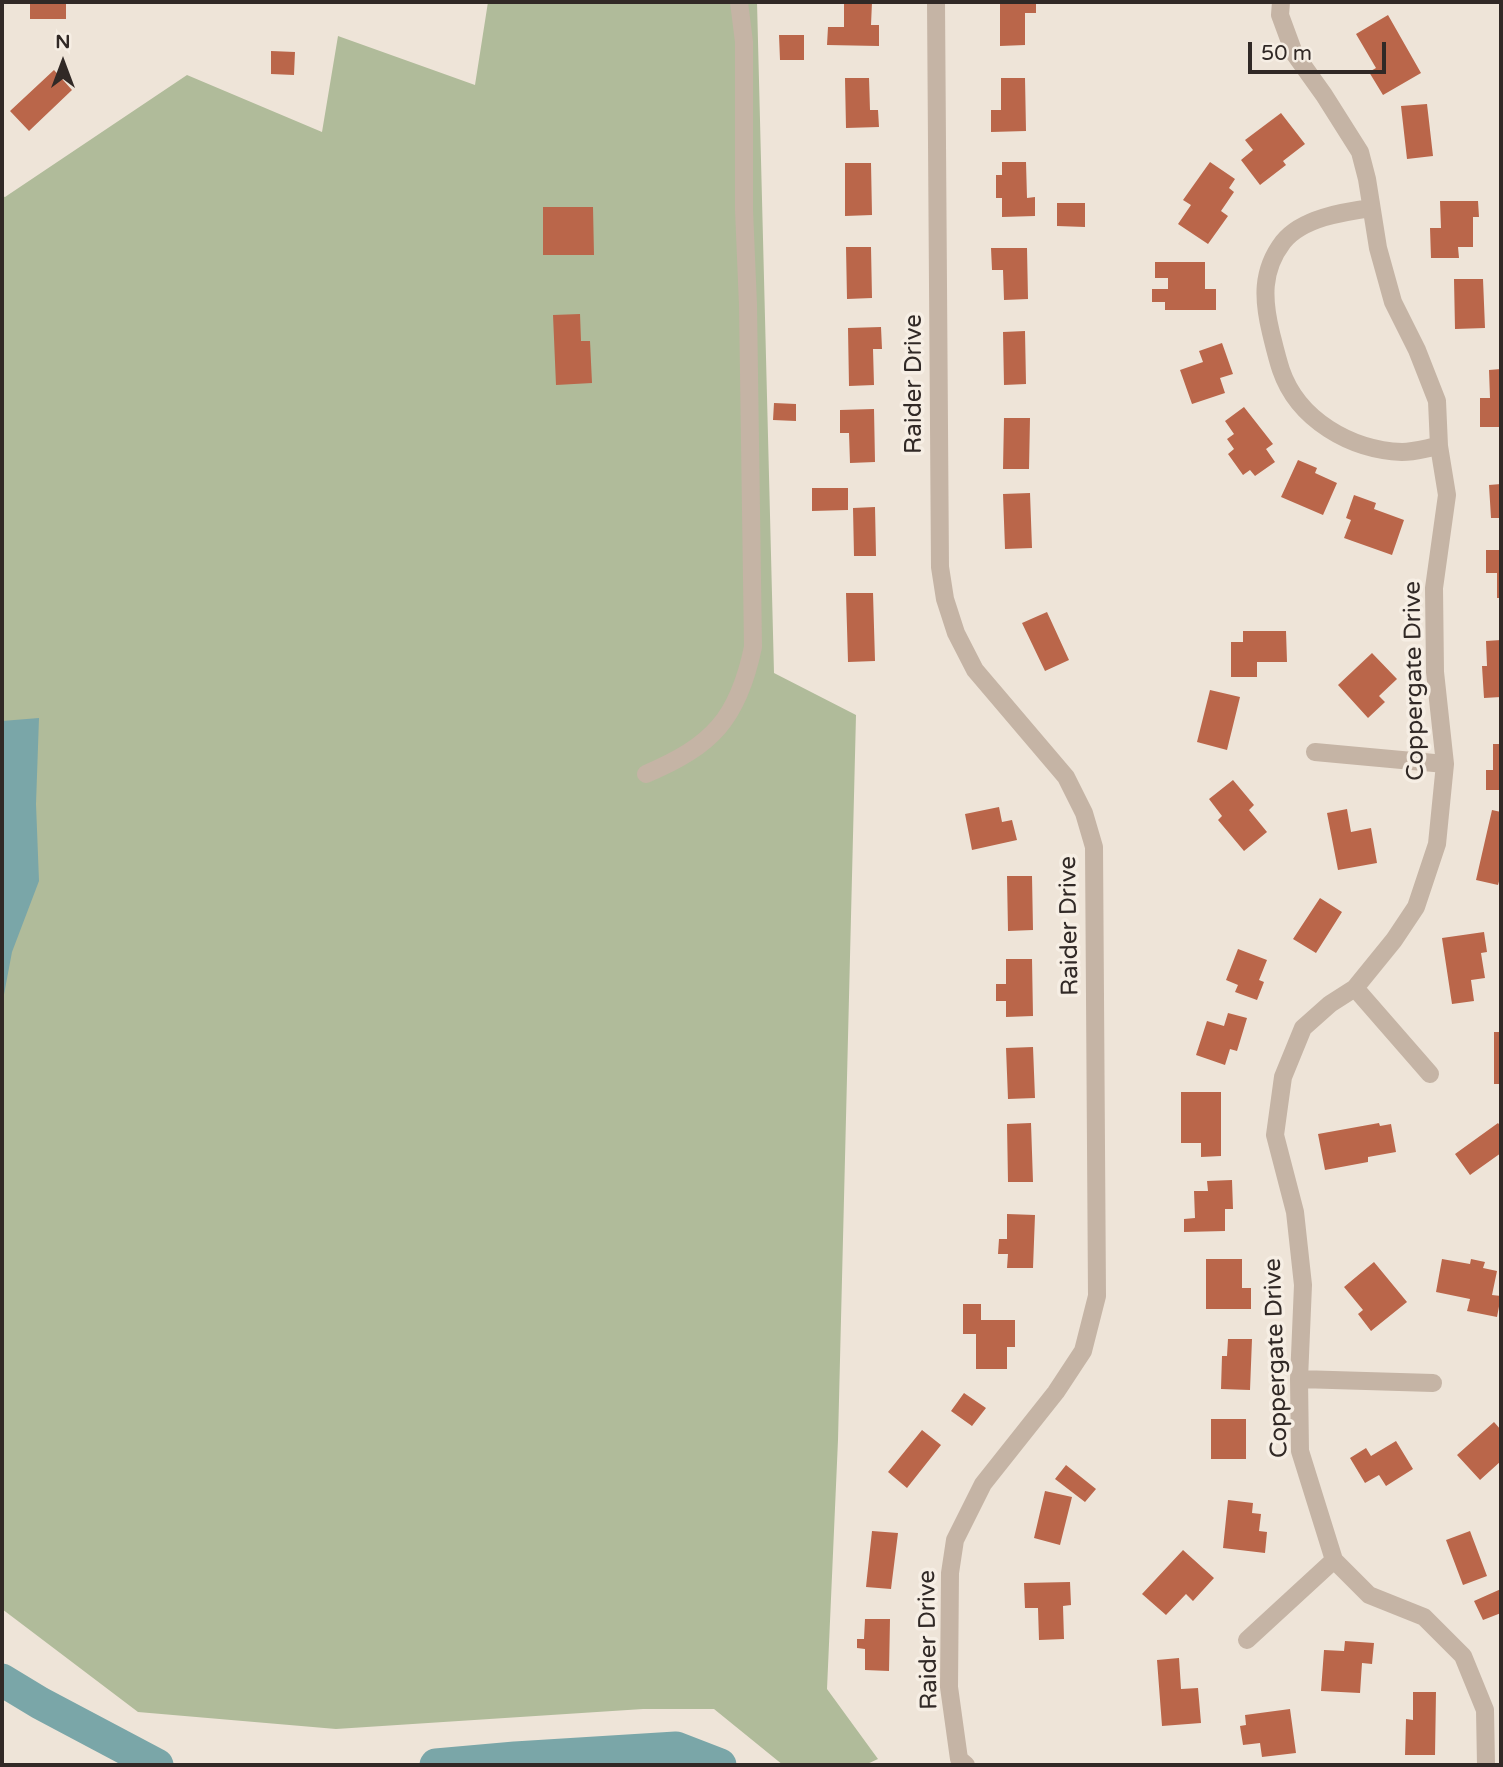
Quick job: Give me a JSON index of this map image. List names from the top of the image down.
{
  "streets": {
    "street": ["Raider Drive", "Coppergate Drive"]
  },
  "scale_bar": "50 m",
  "north": "top"
}
